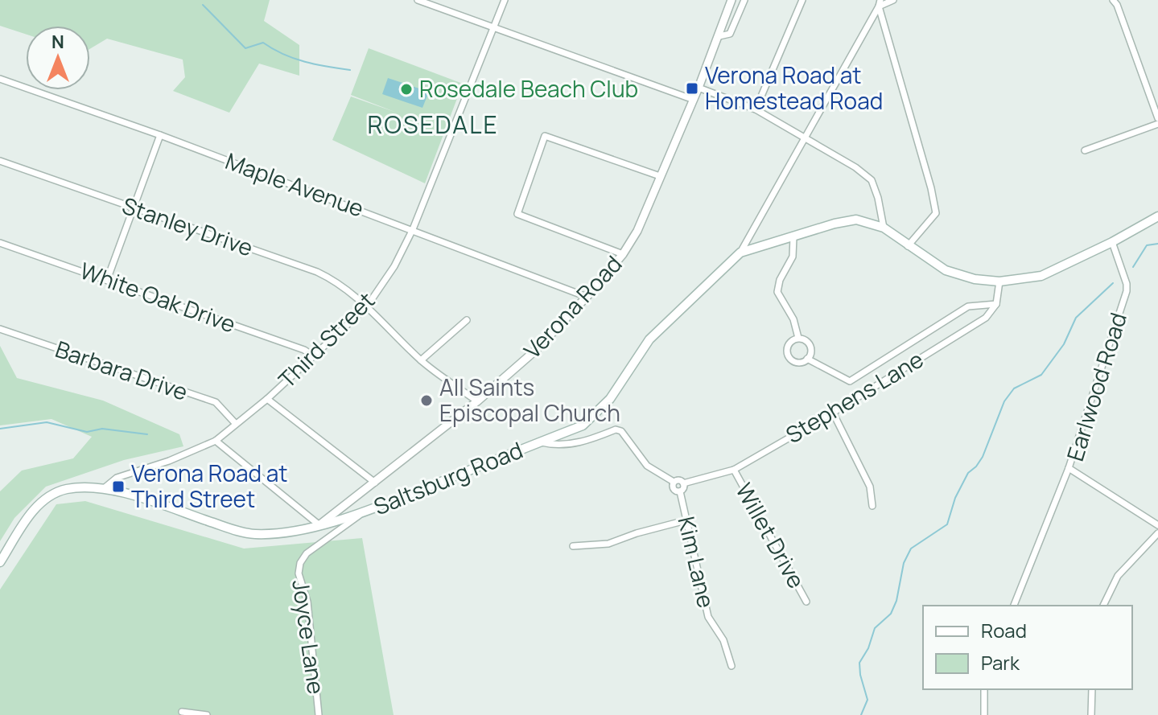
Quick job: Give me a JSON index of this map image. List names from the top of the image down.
{
  "streets": {
    "main road": ["Verona Road", "Saltsburg Road"],
    "street": [
      "Maple Avenue",
      "Stanley Drive",
      "White Oak Drive",
      "Third Street",
      "Barbara Drive",
      "Earlwood Road",
      "Stephens Lane",
      "Willet Drive",
      "Kim Lane",
      "Joyce Lane"
    ]
  },
  "crossings": [
    ["Maple Avenue", "Verona Road"],
    ["Maple Avenue", "Third Street"],
    ["Stanley Drive", "Verona Road"],
    ["Stanley Drive", "Third Street"],
    ["White Oak Drive", "Third Street"],
    ["Verona Road", "Third Street"],
    ["Verona Road", "Saltsburg Road"],
    ["Third Street", "Barbara Drive"],
    ["Earlwood Road", "Saltsburg Road"],
    ["Stephens Lane", "Willet Drive"],
    ["Stephens Lane", "Kim Lane"],
    ["Saltsburg Road", "Joyce Lane"]
  ],
  "districts": ["ROSEDALE"],
  "places": {
    "transit": ["Verona Road at Homestead Road", "Verona Road at Third Street"],
    "other": ["Rosedale Beach Club", "All Saints Episcopal Church"]
  },
  "legend": ["Road", "Park"],
  "north": "top"
}
